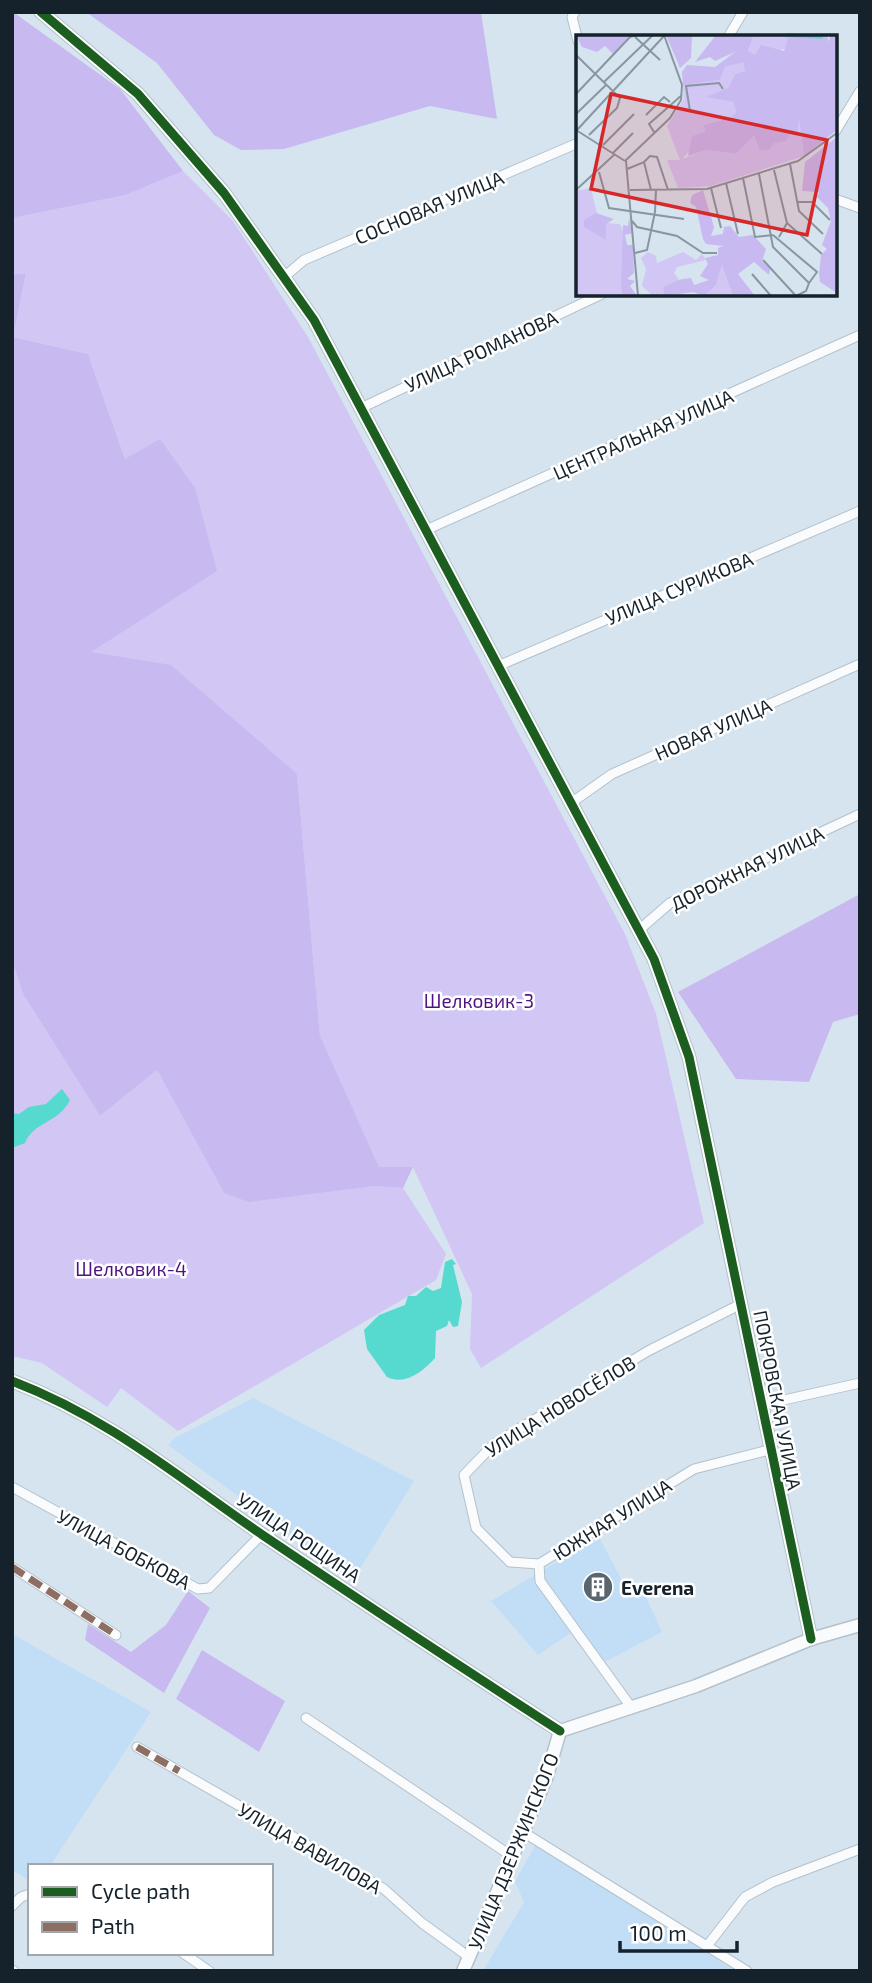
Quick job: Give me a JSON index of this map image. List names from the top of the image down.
{
  "streets": {
    "street": [
      "СОСНОВАЯ УЛИЦА",
      "УЛИЦА РОМАНОВА",
      "ЦЕНТРАЛЬНАЯ УЛИЦА",
      "УЛИЦА СУРИКОВА",
      "НОВАЯ УЛИЦА",
      "ДОРОЖНАЯ УЛИЦА",
      "ПОКРОВСКАЯ УЛИЦА",
      "УЛИЦА НОВОСЁЛОВ",
      "ЮЖНАЯ УЛИЦА",
      "УЛИЦА РОЩИНА",
      "УЛИЦА БОБКОВА",
      "УЛИЦА ВАВИЛОВА",
      "УЛИЦА ДЗЕРЖИНСКОГО"
    ]
  },
  "crossings": [
    ["СОСНОВАЯ УЛИЦА", "ПОКРОВСКАЯ УЛИЦА"],
    ["УЛИЦА РОМАНОВА", "ПОКРОВСКАЯ УЛИЦА"],
    ["ЦЕНТРАЛЬНАЯ УЛИЦА", "ПОКРОВСКАЯ УЛИЦА"],
    ["УЛИЦА СУРИКОВА", "ПОКРОВСКАЯ УЛИЦА"],
    ["НОВАЯ УЛИЦА", "ПОКРОВСКАЯ УЛИЦА"],
    ["ДОРОЖНАЯ УЛИЦА", "ПОКРОВСКАЯ УЛИЦА"],
    ["ПОКРОВСКАЯ УЛИЦА", "УЛИЦА НОВОСЁЛОВ"],
    ["ПОКРОВСКАЯ УЛИЦА", "ЮЖНАЯ УЛИЦА"],
    ["УЛИЦА НОВОСЁЛОВ", "ЮЖНАЯ УЛИЦА"],
    ["УЛИЦА РОЩИНА", "УЛИЦА БОБКОВА"],
    ["УЛИЦА РОЩИНА", "УЛИЦА ДЗЕРЖИНСКОГО"],
    ["УЛИЦА ВАВИЛОВА", "УЛИЦА ДЗЕРЖИНСКОГО"]
  ],
  "parks": ["Шелковик-3", "Шелковик-4"],
  "places": {
    "building": ["Everena"]
  },
  "legend": ["Cycle path", "Path"],
  "scale_bar": "100 m"
}
